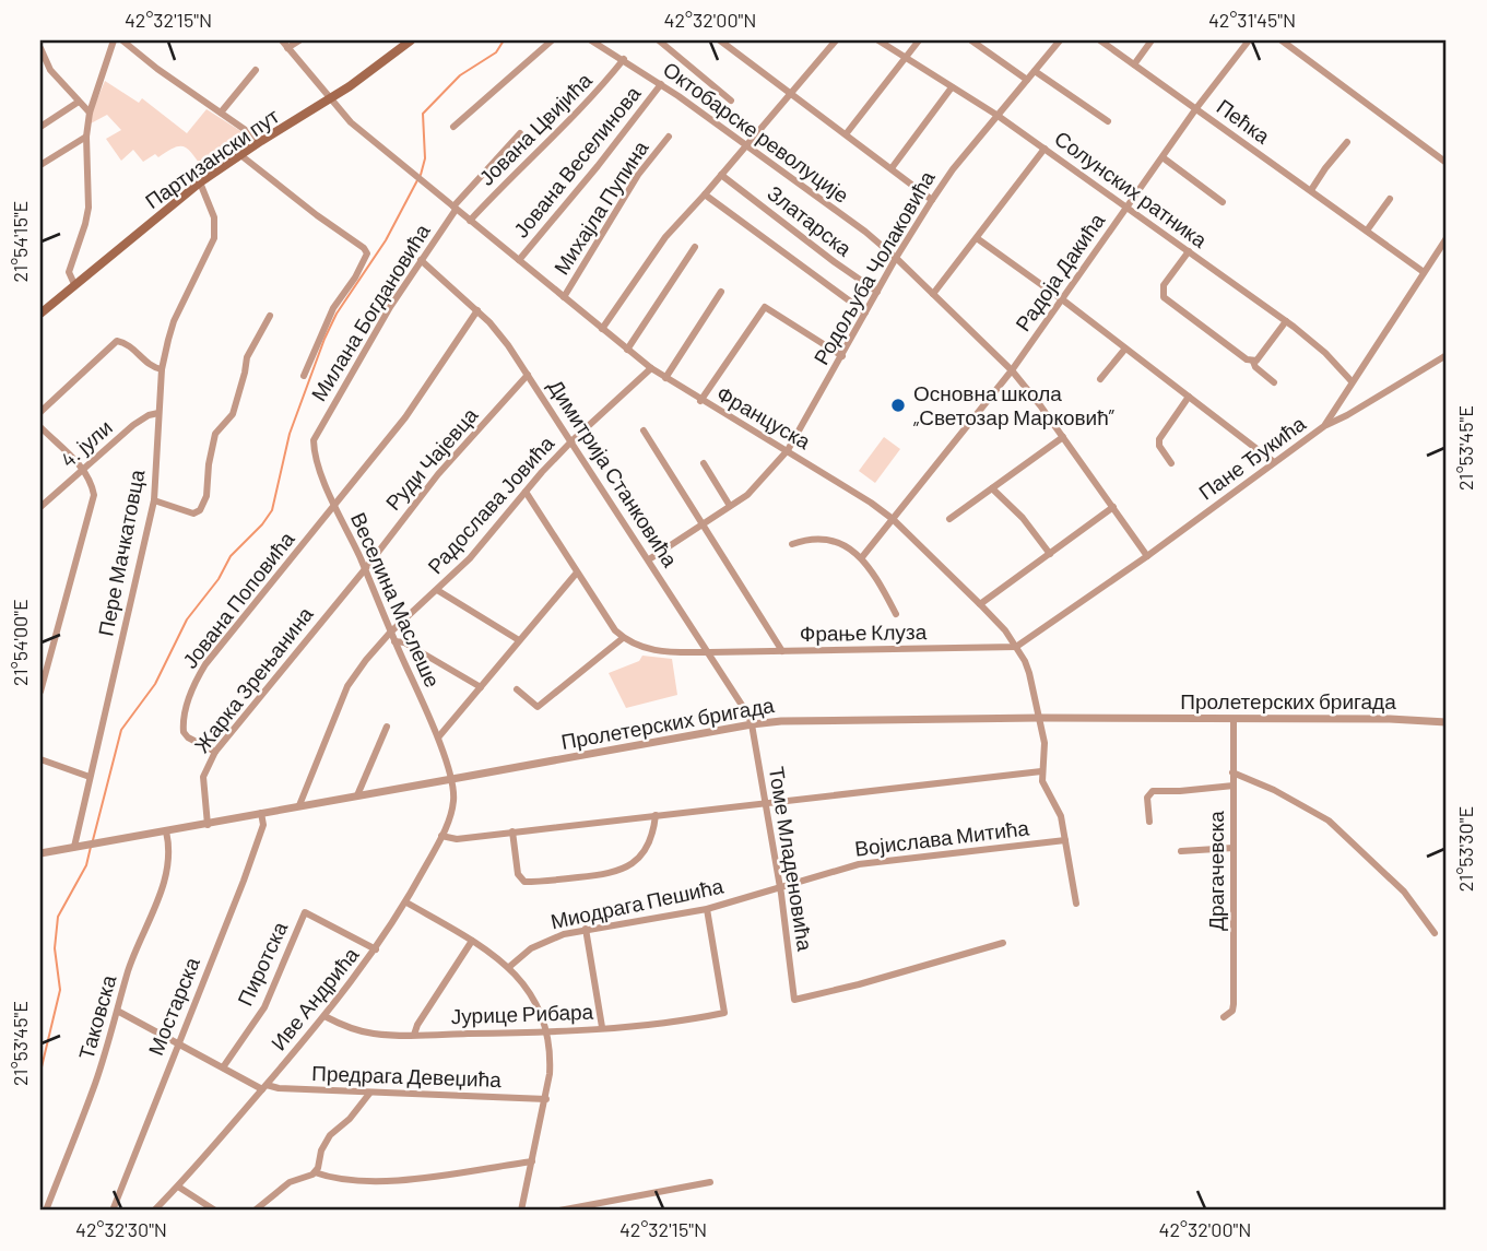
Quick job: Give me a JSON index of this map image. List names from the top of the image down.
{
  "streets": {
    "main road": ["Партизански пут"],
    "street": [
      "Пећка",
      "Јована Цвијића",
      "Октобарске револуције",
      "Јована Веселинова",
      "Солунских ратника",
      "Михајла Пупина",
      "Златарска",
      "Родољуба Чолаковића",
      "Радоја Дакића",
      "Милана Богдановића",
      "Француска",
      "4. јули",
      "Пане Ђукића",
      "Руди Чајевца",
      "Димитрија Станковића",
      "Радослава Јовића",
      "Пере Мачкатовца",
      "Јована Поповића",
      "Веселина Маслеше",
      "Фрање Клуза",
      "Жарка Зрењанина",
      "Пролетерских бригада",
      "Војислава Митића",
      "Томе Младеновића",
      "Драгачевска",
      "Миодрага Пешића",
      "Пиротска",
      "Иве Андрића",
      "Мостарска",
      "Јурице Рибара",
      "Таковска",
      "Предрага Девеџића"
    ]
  },
  "crossings": [
    ["Пећка", "Радоја Дакића"],
    ["Пећка", "Пане Ђукића"],
    ["Јована Цвијића", "Октобарске револуције"],
    ["Јована Цвијића", "Милана Богдановића"],
    ["Јована Цвијића", "Француска"],
    ["Октобарске револуције", "Јована Веселинова"],
    ["Октобарске револуције", "Родољуба Чолаковића"],
    ["Октобарске револуције", "Радоја Дакића"],
    ["Партизански пут", "Француска"],
    ["Партизански пут", "Пере Мачкатовца"],
    ["Јована Веселинова", "Француска"],
    ["Солунских ратника", "Родољуба Чолаковића"],
    ["Солунских ратника", "Радоја Дакића"],
    ["Солунских ратника", "Пане Ђукића"],
    ["Михајла Пупина", "Француска"],
    ["Златарска", "Родољуба Чолаковића"],
    ["Родољуба Чолаковића", "Француска"],
    ["Родољуба Чолаковића", "Димитрија Станковића"],
    ["Радоја Дакића", "Француска"],
    ["Милана Богдановића", "Француска"],
    ["Милана Богдановића", "Димитрија Станковића"],
    ["Милана Богдановића", "Веселина Маслеше"],
    ["Француска", "Пане Ђукића"],
    ["Француска", "Радослава Јовића"],
    ["Француска", "Фрање Клуза"],
    ["Француска", "Пролетерских бригада"],
    ["4. јули", "Пере Мачкатовца"],
    ["Пане Ђукића", "Фрање Клуза"],
    ["Руди Чајевца", "Димитрија Станковића"],
    ["Руди Чајевца", "Веселина Маслеше"],
    ["Руди Чајевца", "Жарка Зрењанина"],
    ["Димитрија Станковића", "Радослава Јовића"],
    ["Димитрија Станковића", "Фрање Клуза"],
    ["Димитрија Станковића", "Пролетерских бригада"],
    ["Димитрија Станковића", "Томе Младеновића"],
    ["Радослава Јовића", "Веселина Маслеше"],
    ["Радослава Јовића", "Пролетерских бригада"],
    ["Пере Мачкатовца", "Пролетерских бригада"],
    ["Јована Поповића", "Веселина Маслеше"],
    ["Јована Поповића", "Жарка Зрењанина"],
    ["Веселина Маслеше", "Жарка Зрењанина"],
    ["Веселина Маслеше", "Пролетерских бригада"],
    ["Веселина Маслеше", "Иве Андрића"],
    ["Жарка Зрењанина", "Пролетерских бригада"],
    ["Пролетерских бригада", "Томе Младеновића"],
    ["Пролетерских бригада", "Драгачевска"],
    ["Пролетерских бригада", "Иве Андрића"],
    ["Пролетерских бригада", "Мостарска"],
    ["Пролетерских бригада", "Таковска"],
    ["Војислава Митића", "Томе Младеновића"],
    ["Војислава Митића", "Миодрага Пешића"],
    ["Томе Младеновића", "Миодрага Пешића"],
    ["Миодрага Пешића", "Јурице Рибара"],
    ["Пиротска", "Иве Андрића"],
    ["Иве Андрића", "Јурице Рибара"],
    ["Иве Андрића", "Предрага Девеџића"]
  ],
  "places": ["Основна школа „Светозар Марковић”"],
  "coordinates": [
    "42°32'15\"N",
    "42°32'00\"N",
    "42°31'45\"N",
    "21°54'15\"E",
    "21°53'45\"E",
    "21°54'00\"E",
    "21°53'30\"E",
    "42°32'30\"N"
  ]
}
